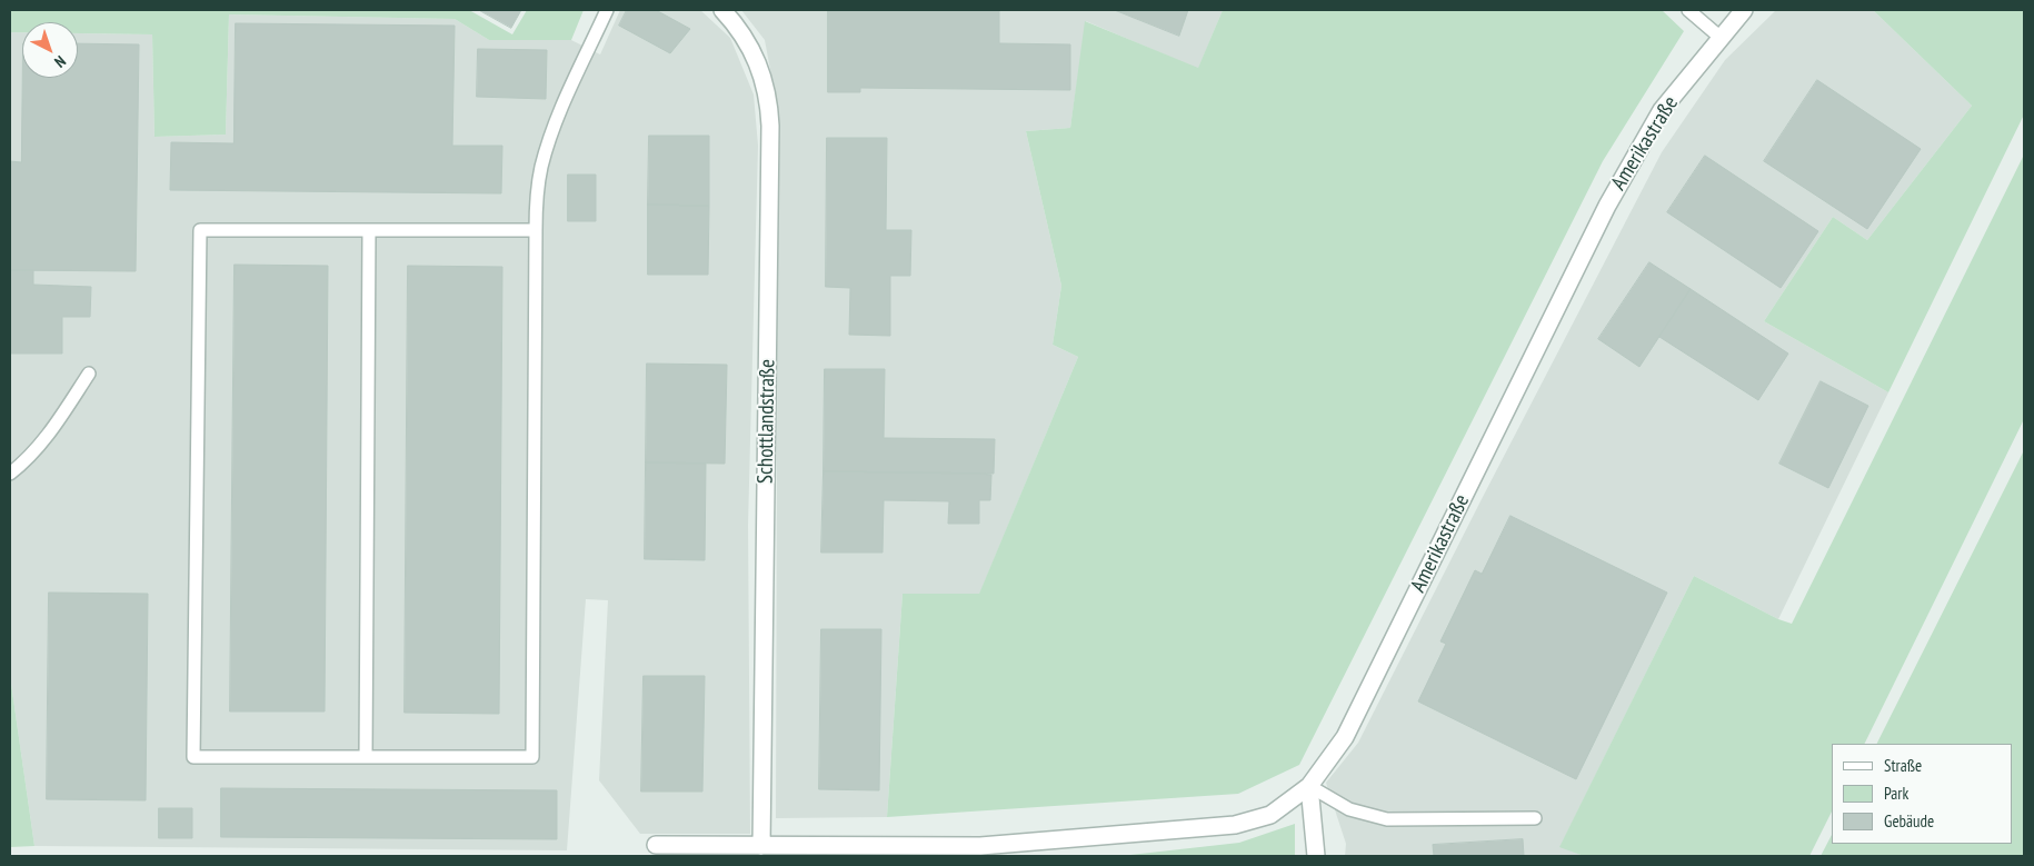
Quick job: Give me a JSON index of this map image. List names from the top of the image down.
{
  "streets": {
    "street": ["Amerikastraße", "Schottlandstraße"]
  },
  "crossings": [
    ["Amerikastraße", "Schottlandstraße"]
  ],
  "legend": ["Straße", "Park", "Gebäude"],
  "north": "bottom right"
}
